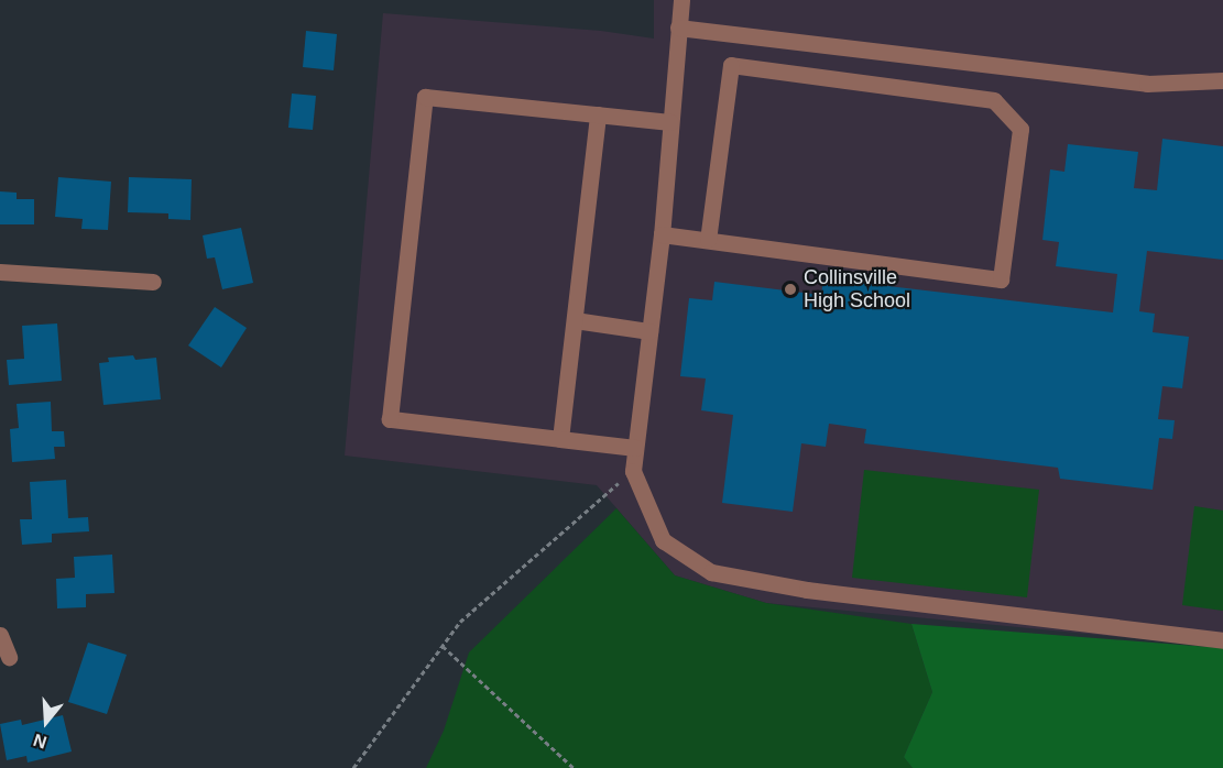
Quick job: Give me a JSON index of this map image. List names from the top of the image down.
{
  "places": ["Collinsville High School"],
  "north": "bottom"
}
